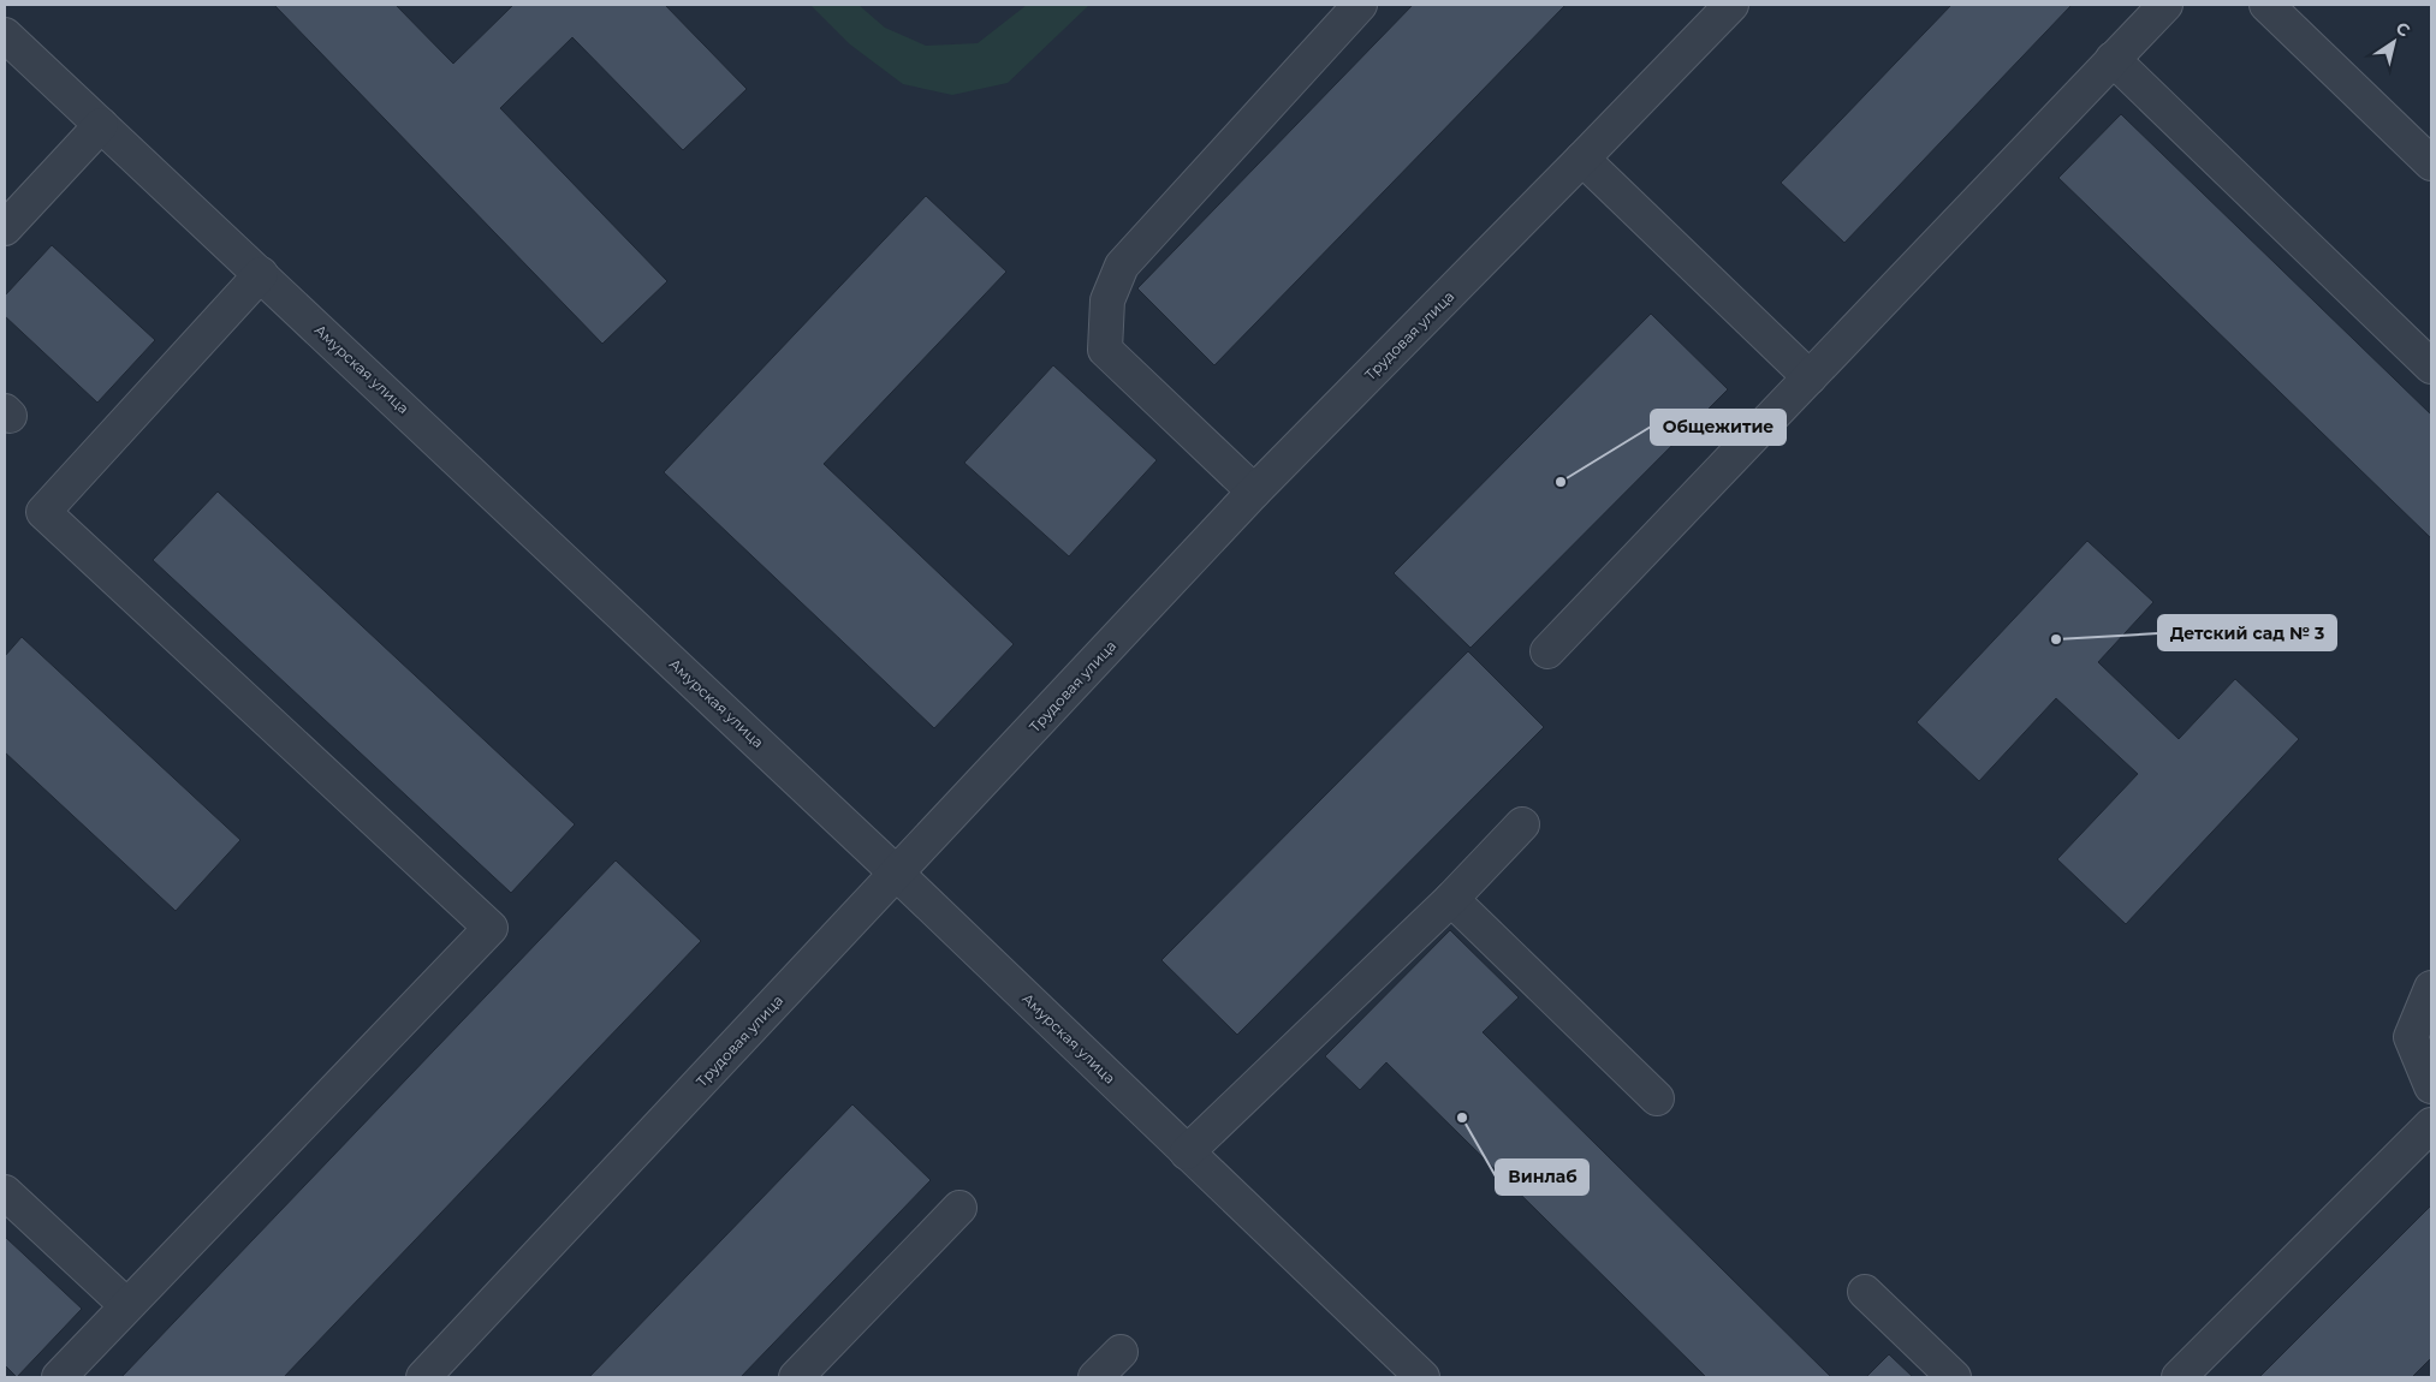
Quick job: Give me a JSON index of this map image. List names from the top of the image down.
{
  "streets": {
    "street": ["Трудовая улица", "Амурская улица"]
  },
  "crossings": [
    ["Трудовая улица", "Амурская улица"]
  ],
  "places": ["Общежитие", "Детский сад № 3", "Винлаб"],
  "north": "top right"
}
